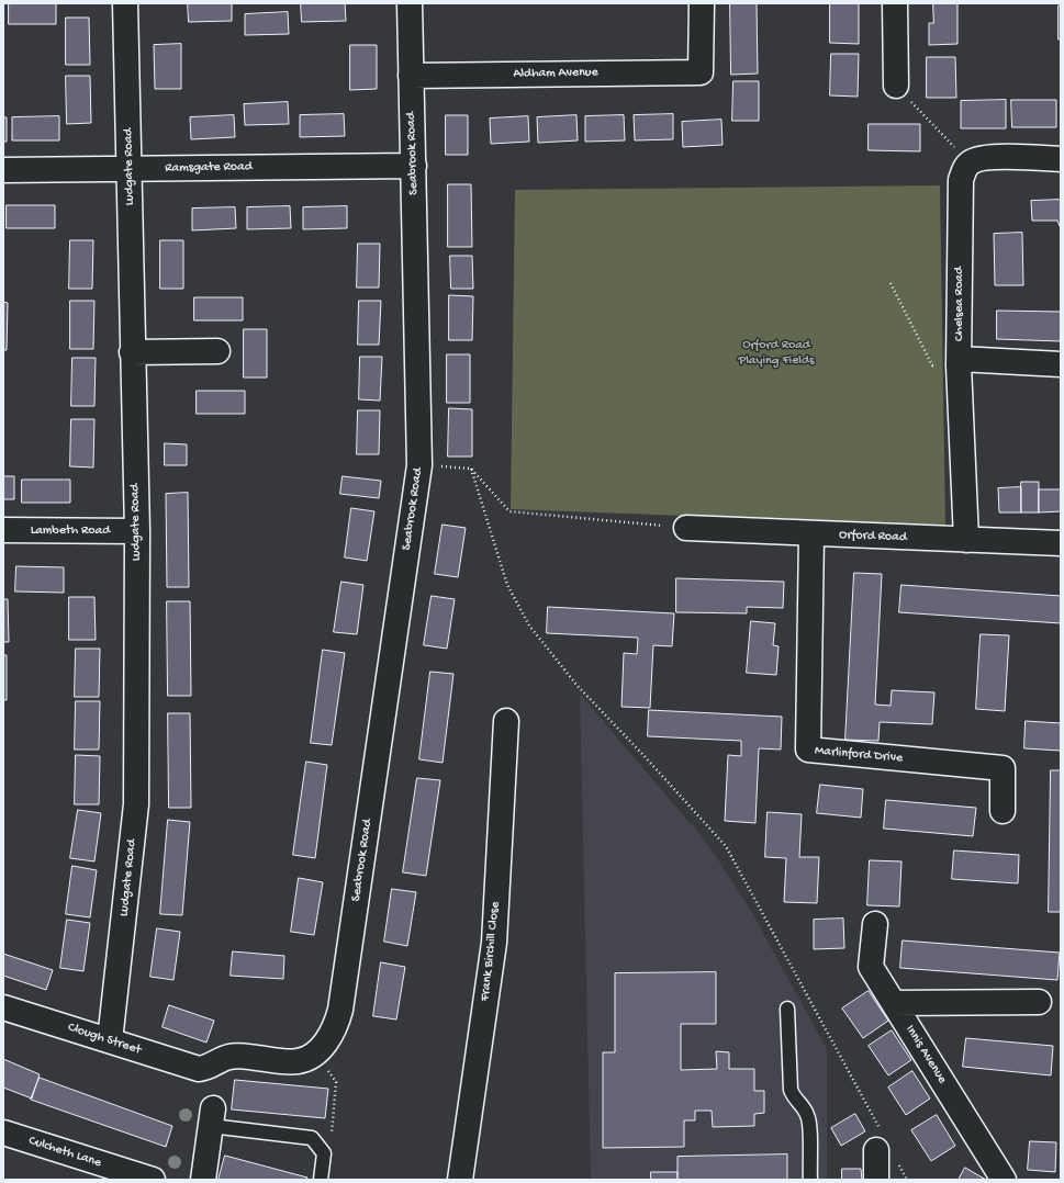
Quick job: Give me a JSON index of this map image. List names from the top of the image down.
{
  "streets": {
    "street": [
      "Aldham Avenue",
      "Seabrook Road",
      "Ludgate Road",
      "Ramsgate Road",
      "Chelsea Road",
      "Lambeth Road",
      "Orford Road",
      "Marlinford Drive",
      "Frank Birchill Close",
      "Clough Street",
      "Innis Avenue",
      "Culcheth Lane"
    ]
  },
  "crossings": [
    ["Aldham Avenue", "Seabrook Road"],
    ["Seabrook Road", "Ramsgate Road"],
    ["Seabrook Road", "Clough Street"],
    ["Ludgate Road", "Ramsgate Road"],
    ["Ludgate Road", "Lambeth Road"],
    ["Ludgate Road", "Clough Street"],
    ["Chelsea Road", "Orford Road"],
    ["Orford Road", "Marlinford Drive"]
  ],
  "parks": ["Orford Road Playing Fields"]
}
